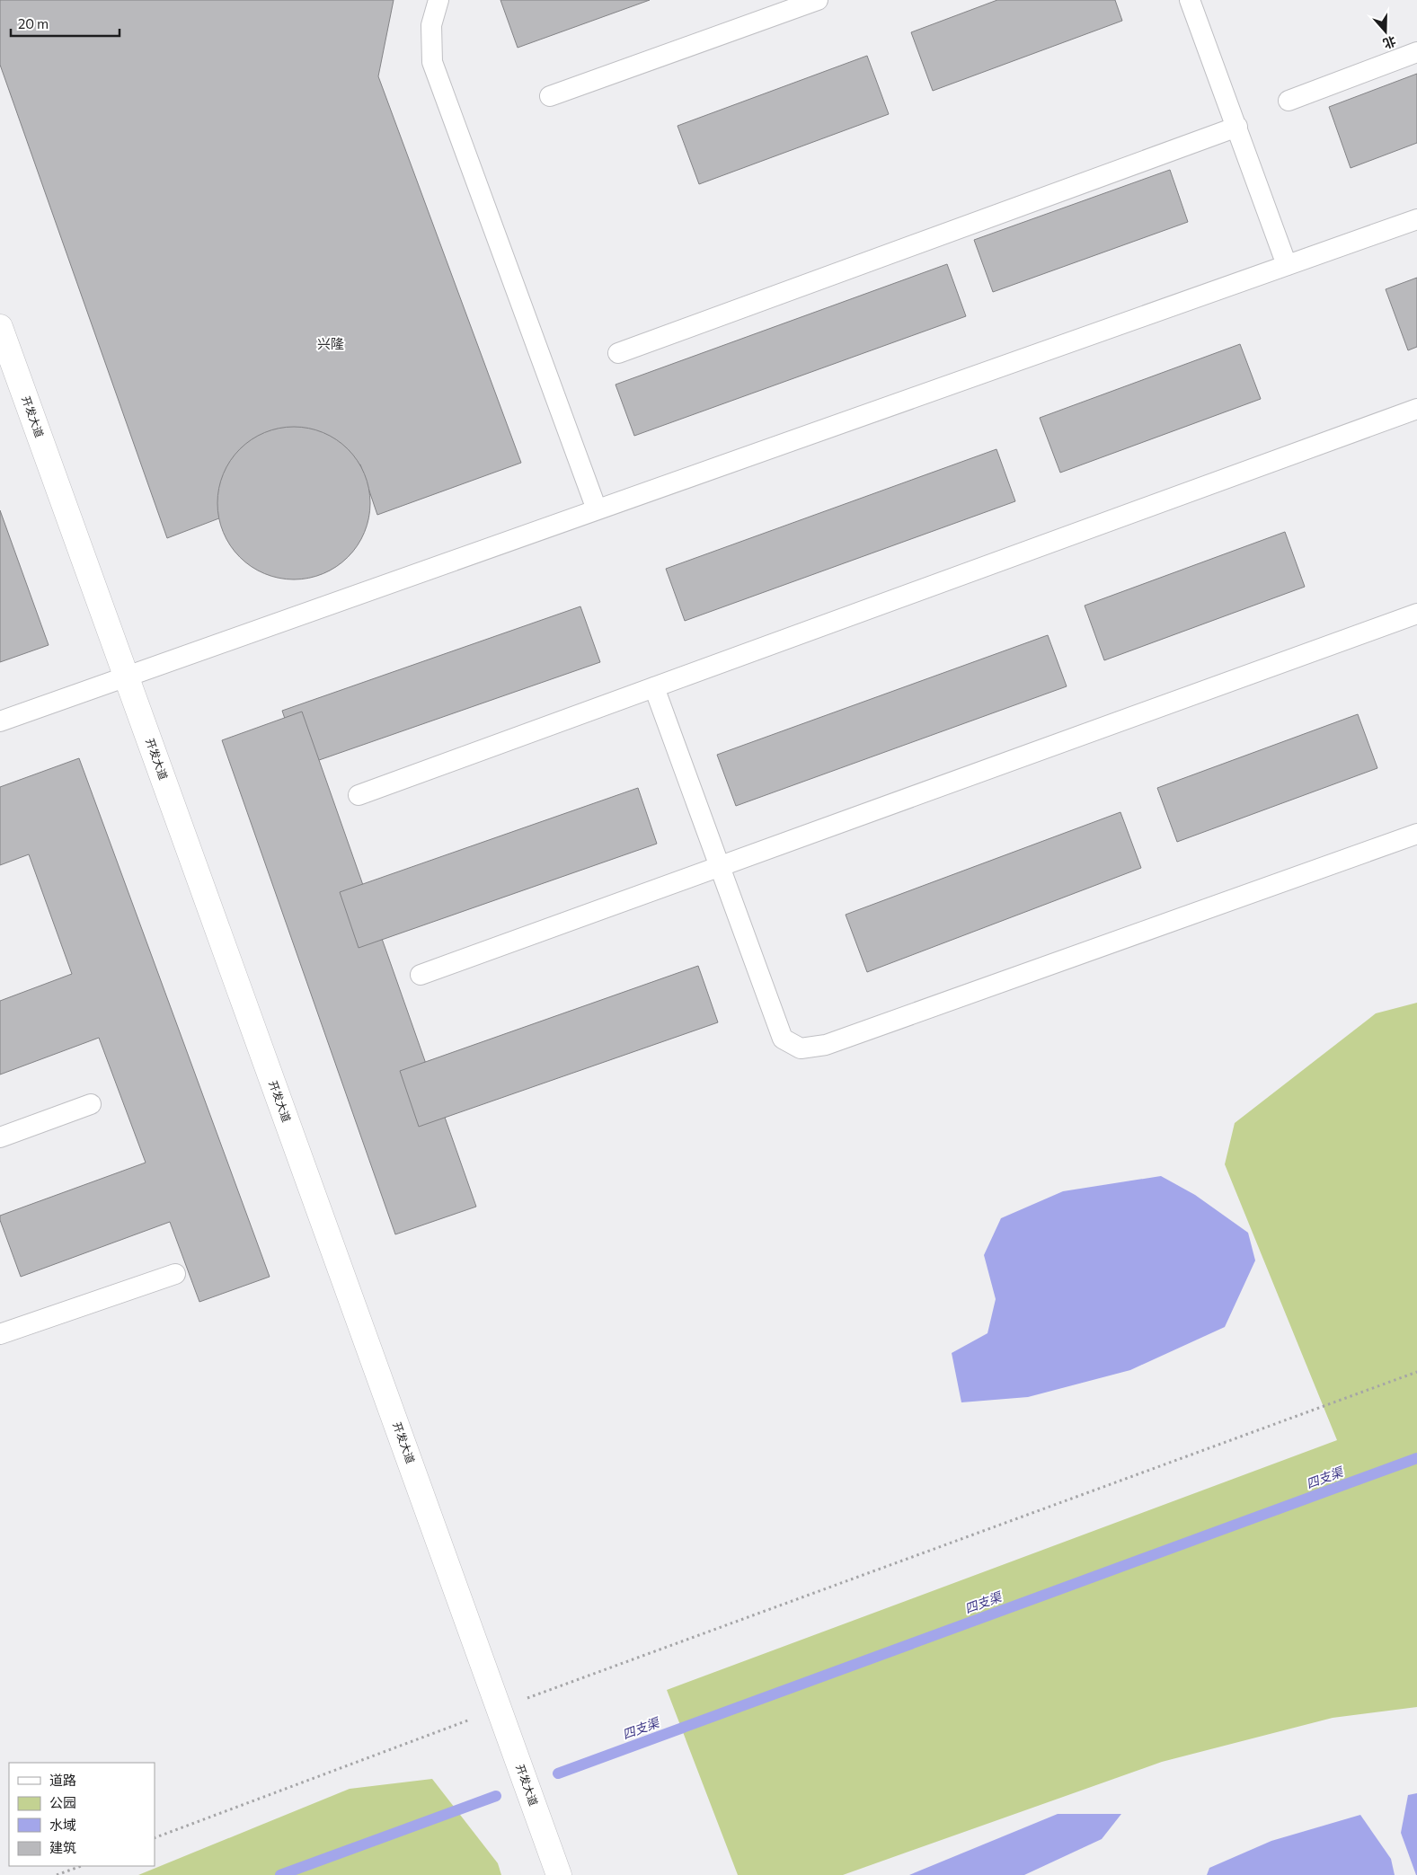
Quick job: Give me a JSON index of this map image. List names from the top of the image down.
{
  "streets": {
    "street": ["开发大道"]
  },
  "districts": ["兴隆"],
  "water": ["四支渠"],
  "legend": [
    "道路",
    "公园",
    "水域",
    "建筑"
  ],
  "scale_bar": "20 m",
  "north": "bottom"
}
